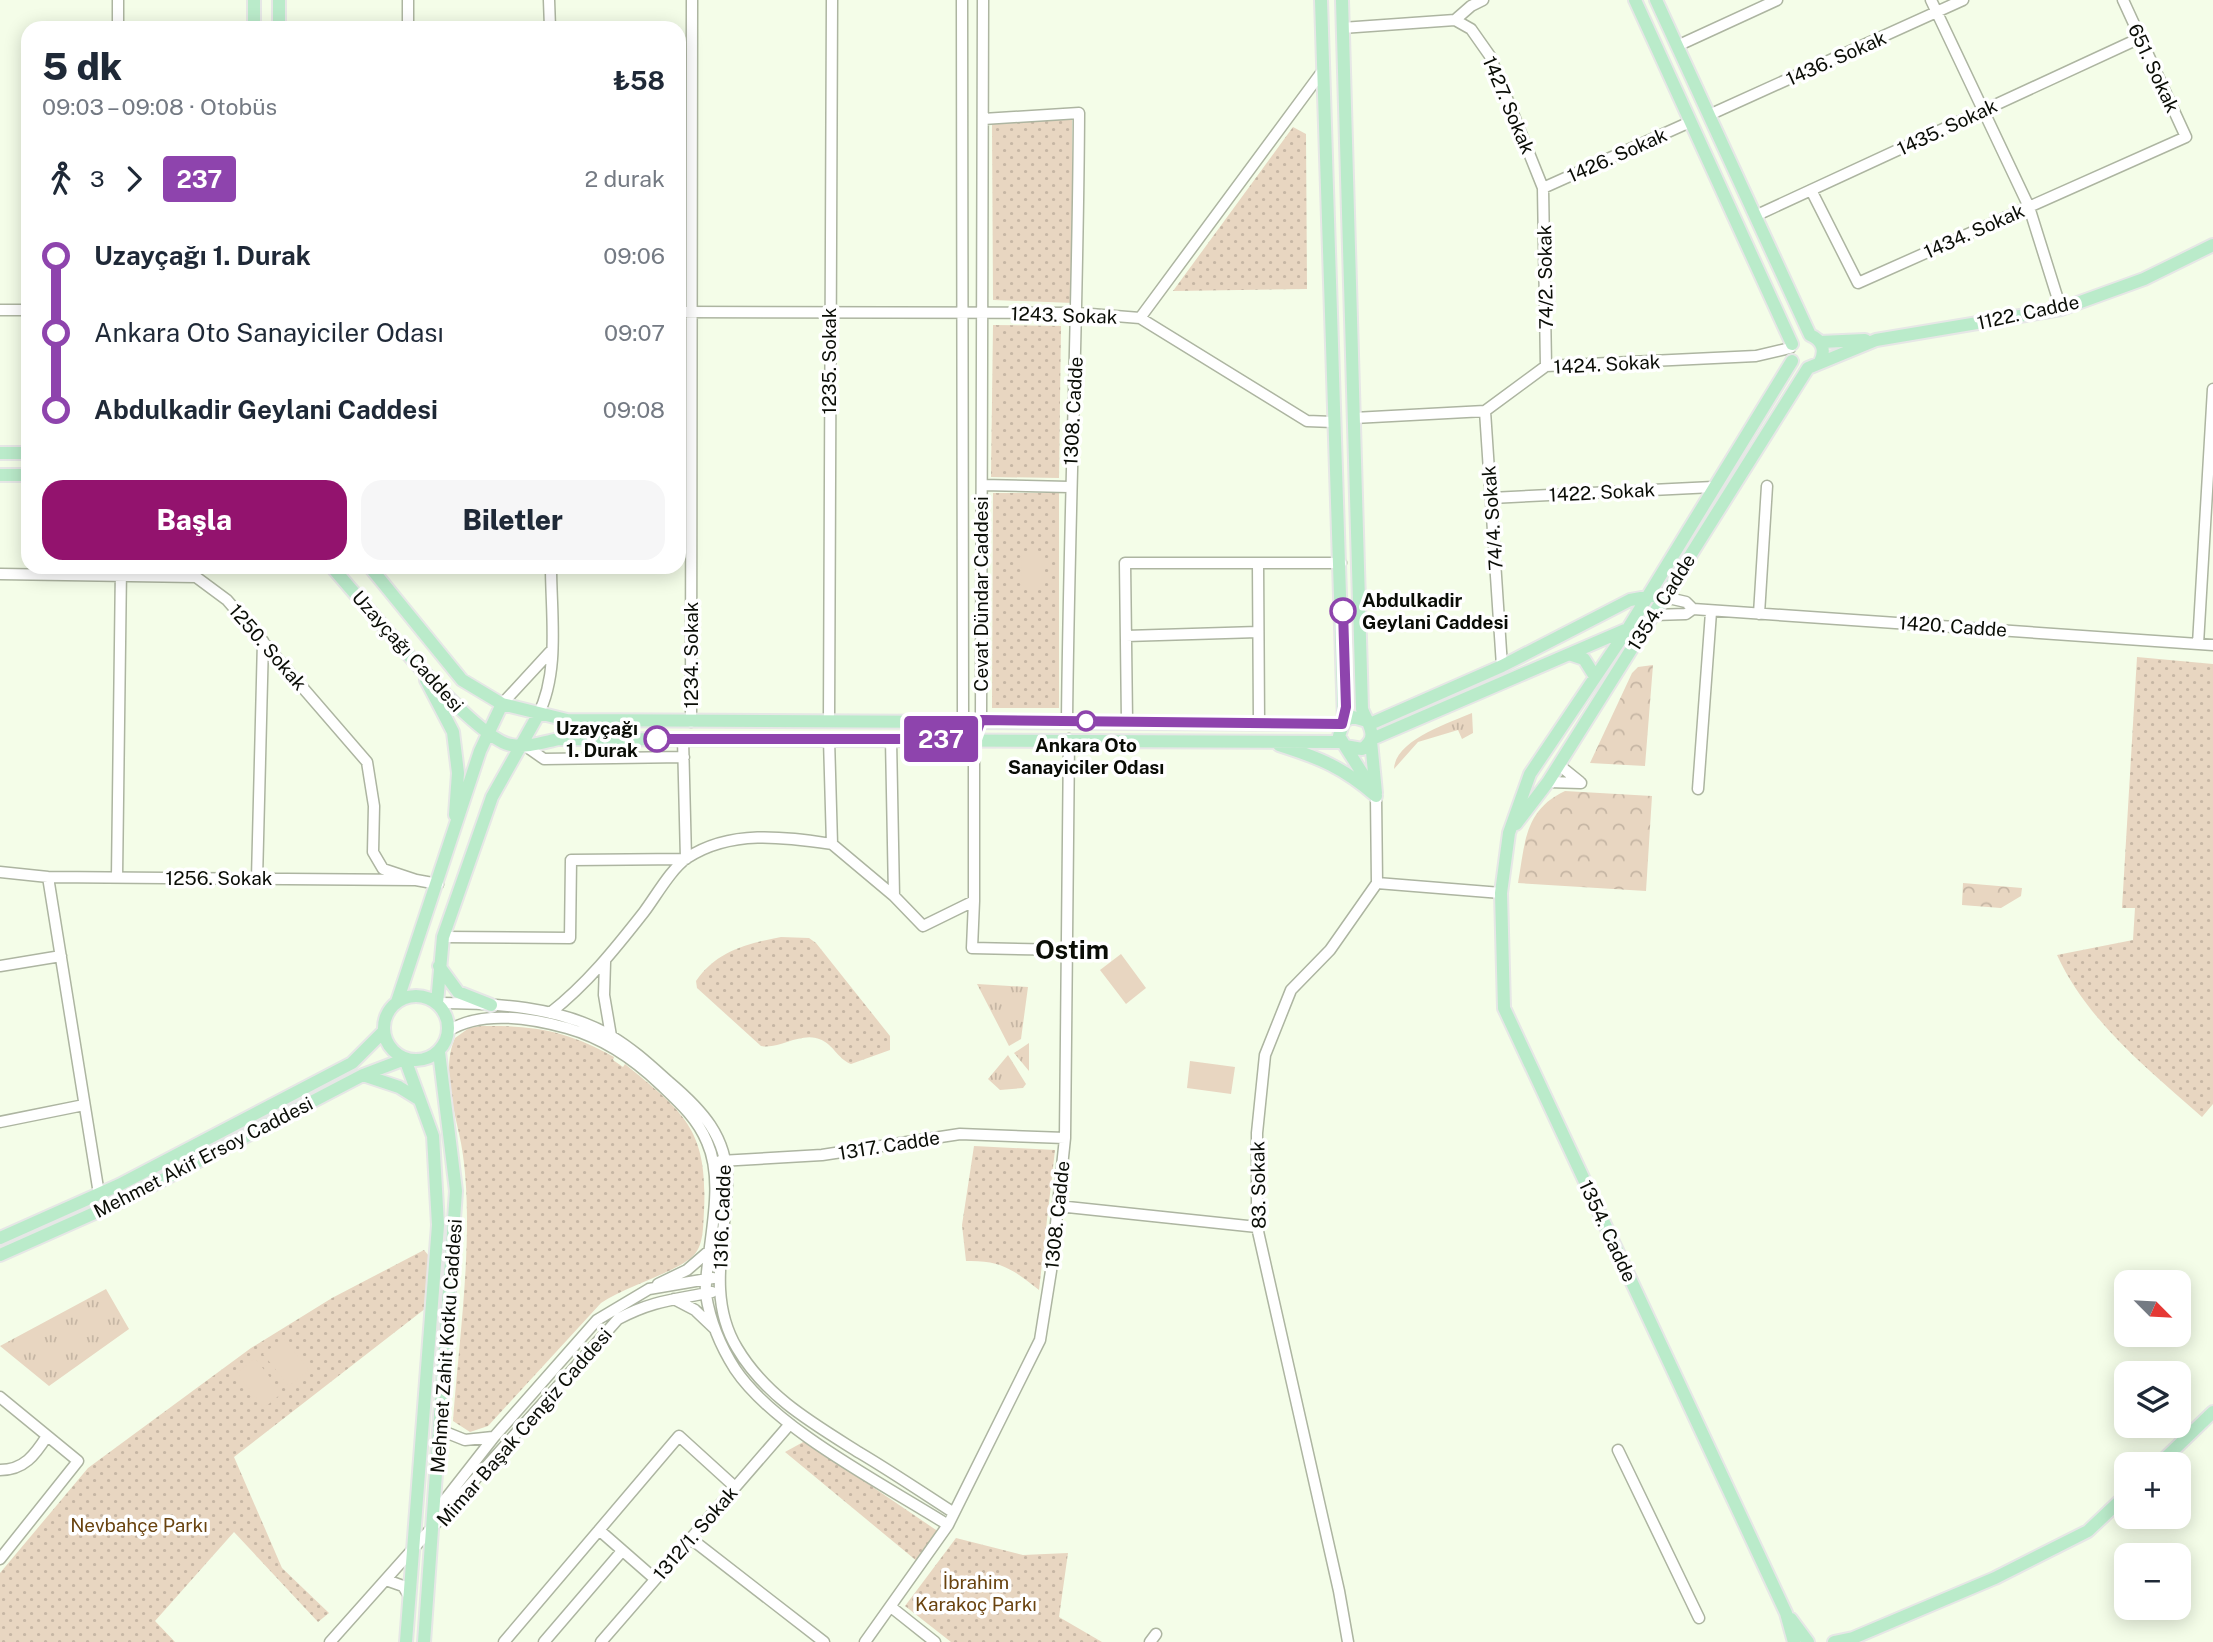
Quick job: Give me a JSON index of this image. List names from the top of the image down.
{
  "streets": {
    "main road": [
      "1122. Cadde",
      "1354. Cadde",
      "Uzayçağı Caddesi",
      "Mehmet Akif Ersoy Caddesi",
      "Mehmet Zahit Kotku Caddesi"
    ],
    "street": [
      "1436. Sokak",
      "651. Sokak",
      "1427. Sokak",
      "1435. Sokak",
      "1426. Sokak",
      "1434. Sokak",
      "74/2. Sokak",
      "1243. Sokak",
      "1235. Sokak",
      "1424. Sokak",
      "1308. Cadde",
      "1422. Sokak",
      "74/4. Sokak",
      "Cevat Dündar Caddesi",
      "1420. Cadde",
      "1250. Sokak",
      "1234. Sokak",
      "1256. Sokak",
      "1317. Cadde",
      "83. Sokak",
      "1316. Cadde",
      "Mimar Başak Cengiz Caddesi",
      "1312/1. Sokak"
    ]
  },
  "crossings": [
    ["651. Sokak", "1435. Sokak"],
    ["651. Sokak", "1434. Sokak"],
    ["1427. Sokak", "1426. Sokak"],
    ["1427. Sokak", "74/2. Sokak"],
    ["1435. Sokak", "1434. Sokak"],
    ["1426. Sokak", "74/2. Sokak"],
    ["74/2. Sokak", "1424. Sokak"],
    ["1243. Sokak", "1235. Sokak"],
    ["1243. Sokak", "1308. Cadde"],
    ["1243. Sokak", "Cevat Dündar Caddesi"],
    ["1243. Sokak", "1234. Sokak"],
    ["1424. Sokak", "74/4. Sokak"],
    ["1424. Sokak", "1354. Cadde"],
    ["1308. Cadde", "Cevat Dündar Caddesi"],
    ["1308. Cadde", "1317. Cadde"],
    ["1308. Cadde", "1316. Cadde"],
    ["1422. Sokak", "74/4. Sokak"],
    ["1422. Sokak", "1354. Cadde"],
    ["1354. Cadde", "1420. Cadde"],
    ["1250. Sokak", "1256. Sokak"],
    ["1317. Cadde", "1316. Cadde"],
    ["Mehmet Akif Ersoy Caddesi", "1316. Cadde"],
    ["Mehmet Akif Ersoy Caddesi", "Mehmet Zahit Kotku Caddesi"],
    ["1316. Cadde", "Mehmet Zahit Kotku Caddesi"],
    ["1316. Cadde", "Mimar Başak Cengiz Caddesi"],
    ["1316. Cadde", "1312/1. Sokak"],
    ["Mehmet Zahit Kotku Caddesi", "Mimar Başak Cengiz Caddesi"]
  ],
  "districts": ["Ostim"],
  "parks": ["Nevbahçe Parkı", "İbrahim Karakoç Parkı"],
  "places": ["Abdulkadir Geylani Caddesi", "Ankara Oto Sanayiciler Odası", "Uzayçağı 1. Durak"],
  "lines": ["bus line 237"],
  "north": "bottom right",
  "page": {
    "on_map": "237",
    "heading": ["5 dk", "09:03 – 09:08 · Otobüs", "₺58"],
    "legs": ["3", "237", "2 durak"],
    "list": [
      {
        "name": "Uzayçağı 1. Durak",
        "value": "09:06"
      },
      {
        "name": "Ankara Oto Sanayiciler Odası",
        "value": "09:07"
      },
      {
        "name": "Abdulkadir Geylani Caddesi",
        "value": "09:08"
      }
    ],
    "buttons": ["Başla", "Biletler"],
    "map_buttons": ["+", "−"]
  }
}
